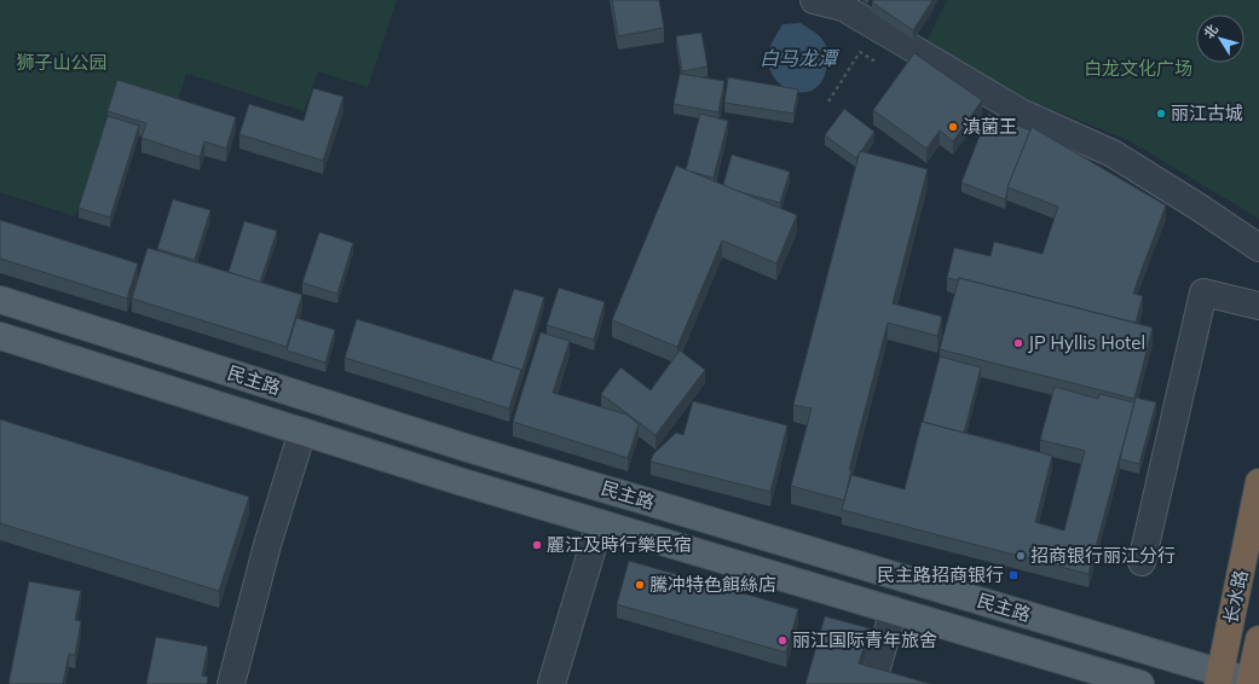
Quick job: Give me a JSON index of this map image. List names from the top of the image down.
{
  "streets": {
    "highway": ["长水路"],
    "main road": ["民主路"]
  },
  "crossings": [
    ["民主路", "长水路"]
  ],
  "water": ["白马龙潭"],
  "parks": ["狮子山公园", "白龙文化广场"],
  "places": {
    "other": [
      "丽江古城",
      "滇菌王",
      "JP Hyllis Hotel",
      "麗江及時行樂民宿",
      "招商银行丽江分行",
      "騰冲特色餌絲店",
      "丽江国际青年旅舍"
    ],
    "transit": ["民主路招商银行"]
  },
  "north": "top left"
}
